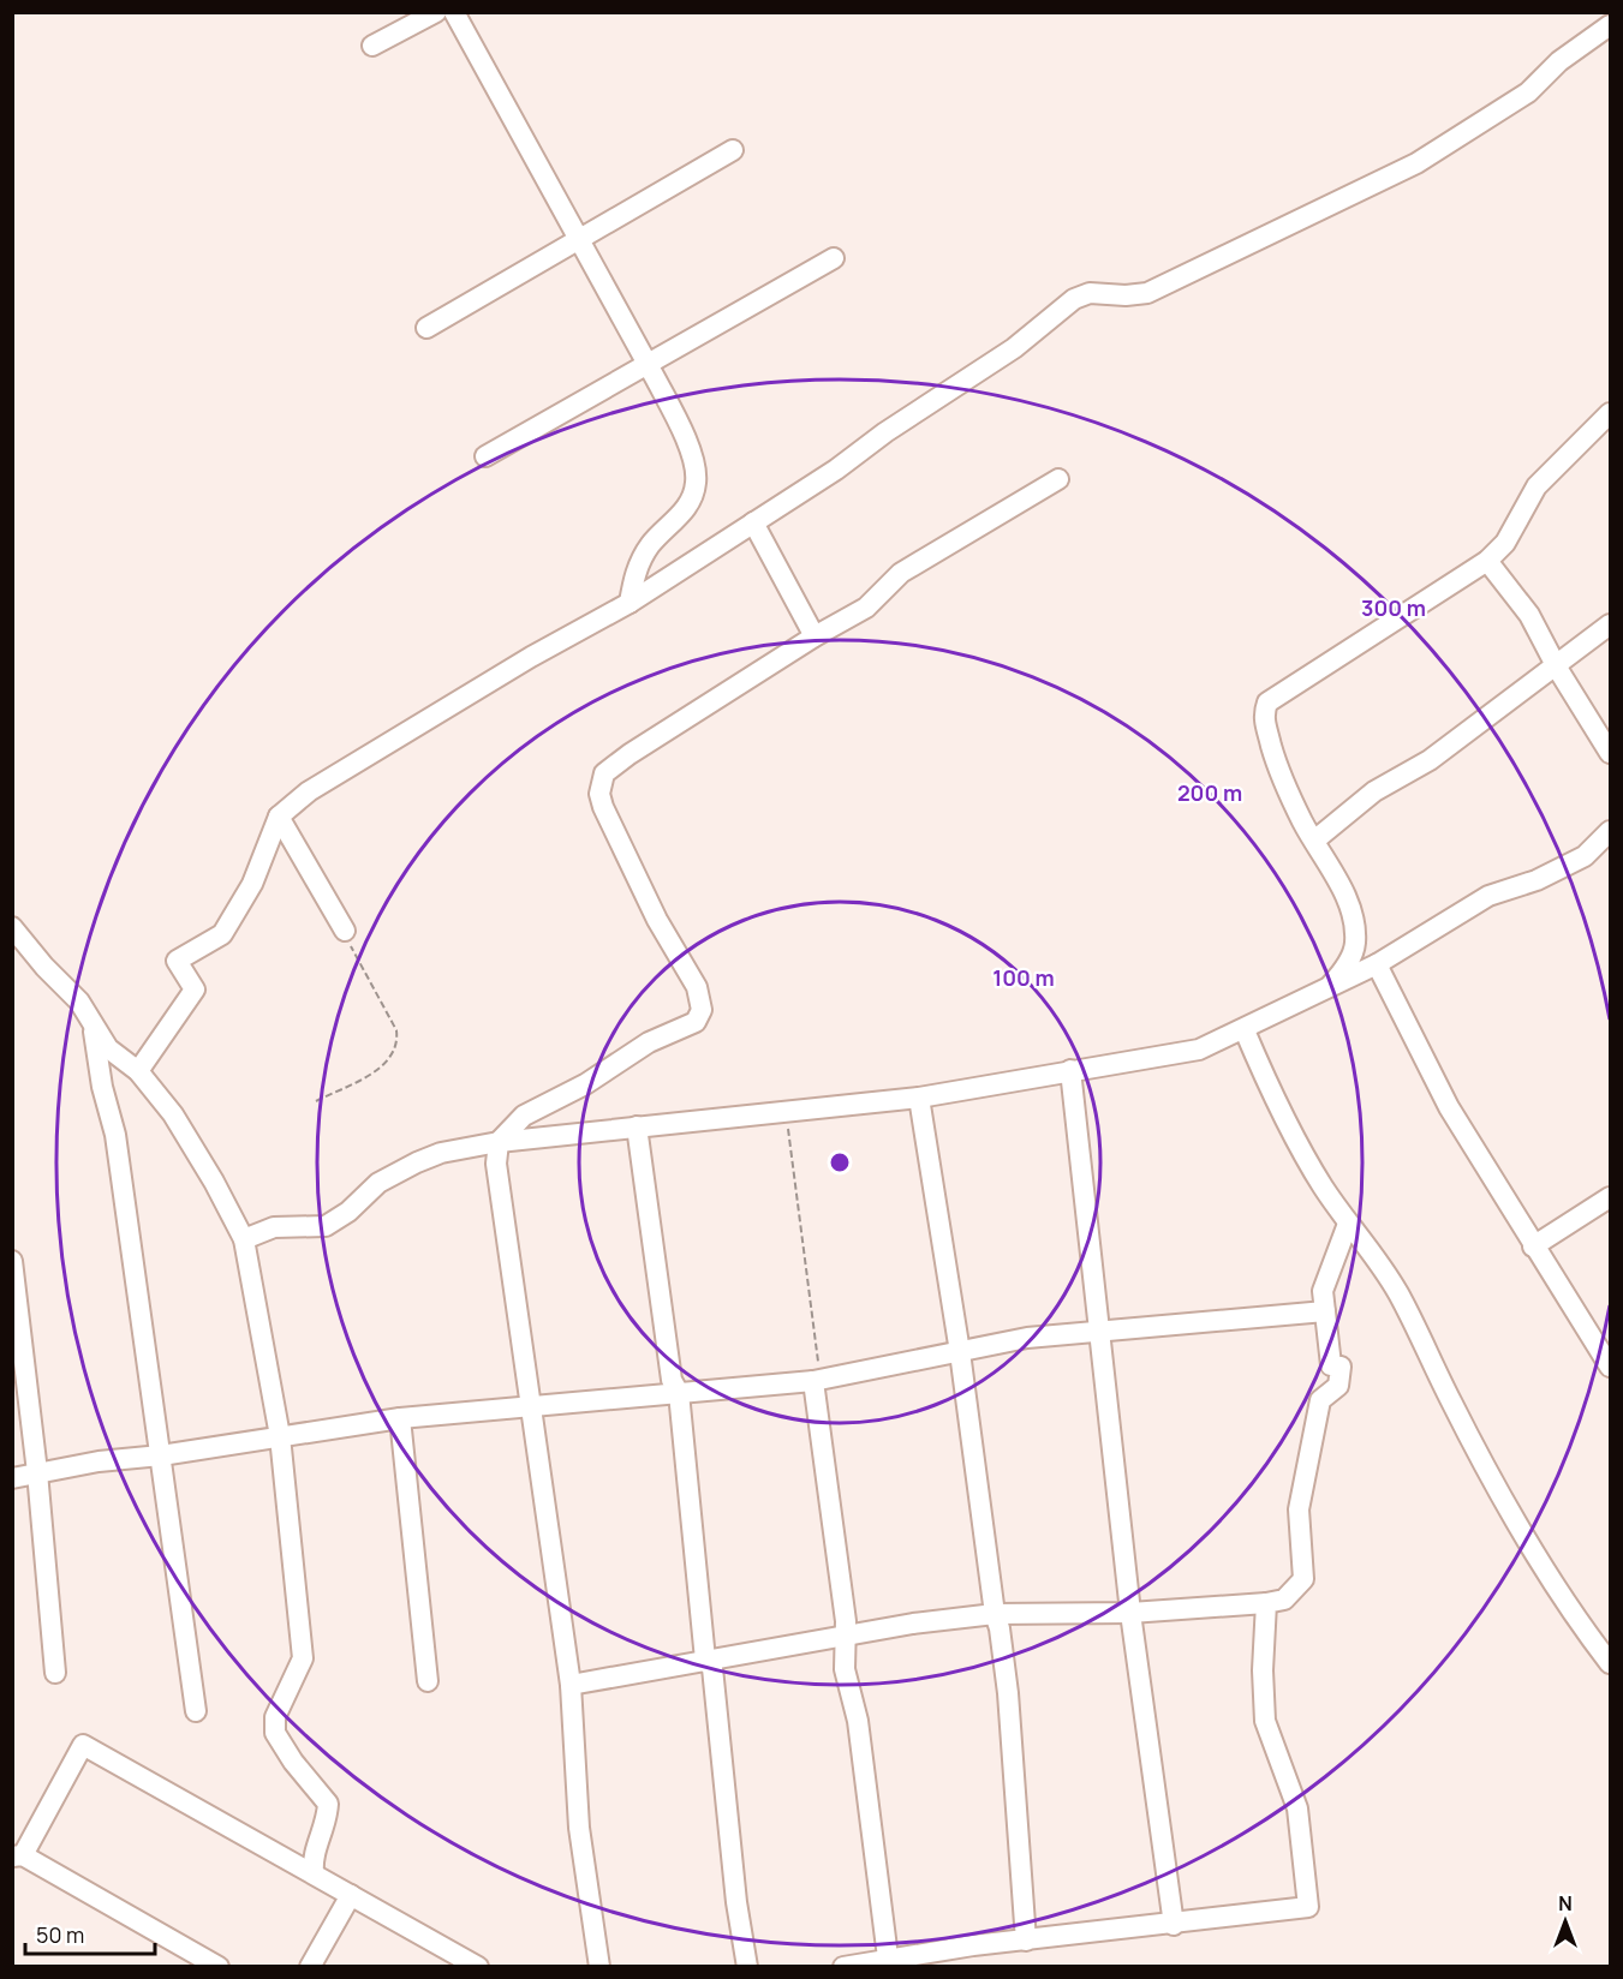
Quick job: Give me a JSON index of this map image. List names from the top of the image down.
{
  "scale_bar": "50 m",
  "north": "top",
  "rings": ["300 m", "200 m", "100 m"]
}
